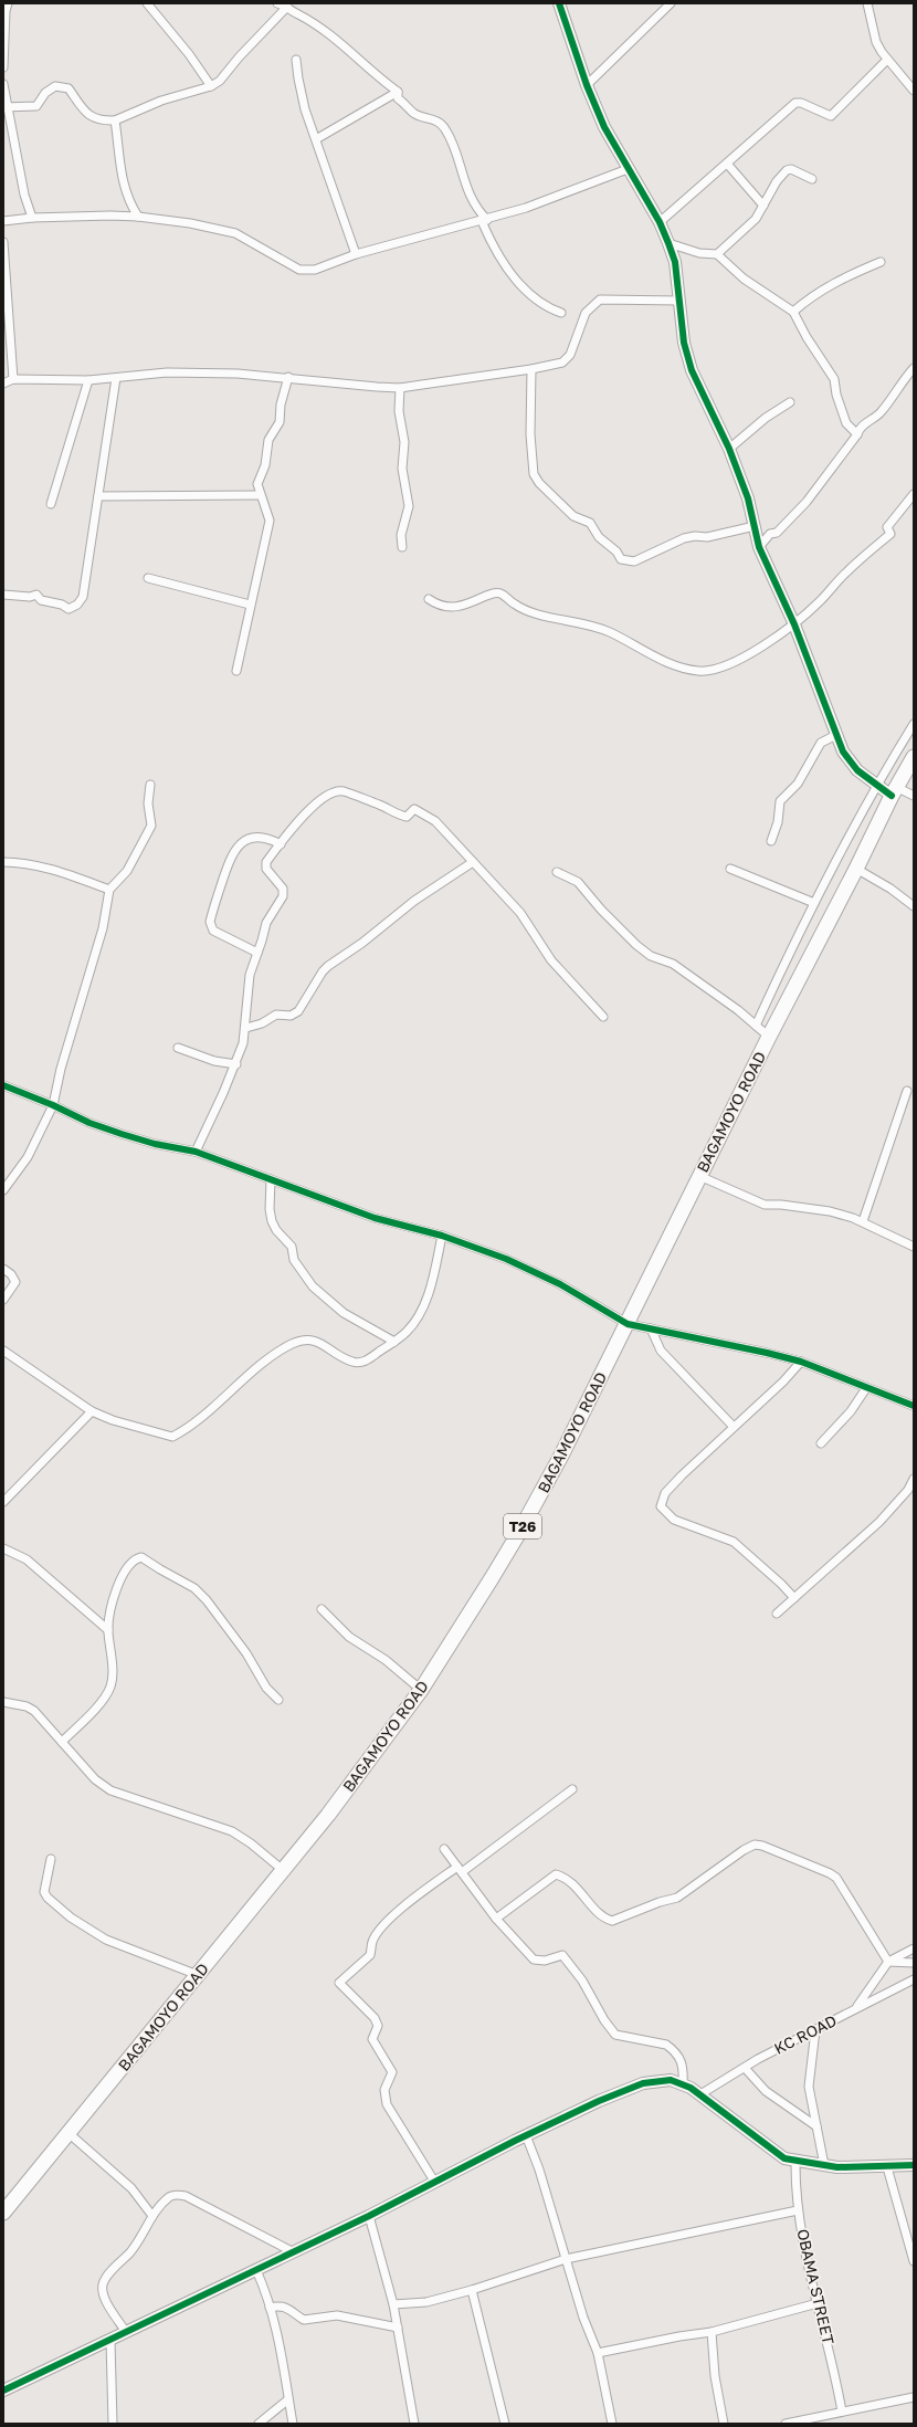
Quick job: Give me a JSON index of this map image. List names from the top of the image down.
{
  "streets": {
    "highway": ["BAGAMOYO ROAD", "T26"],
    "street": ["KC ROAD", "OBAMA STREET"]
  }
}
